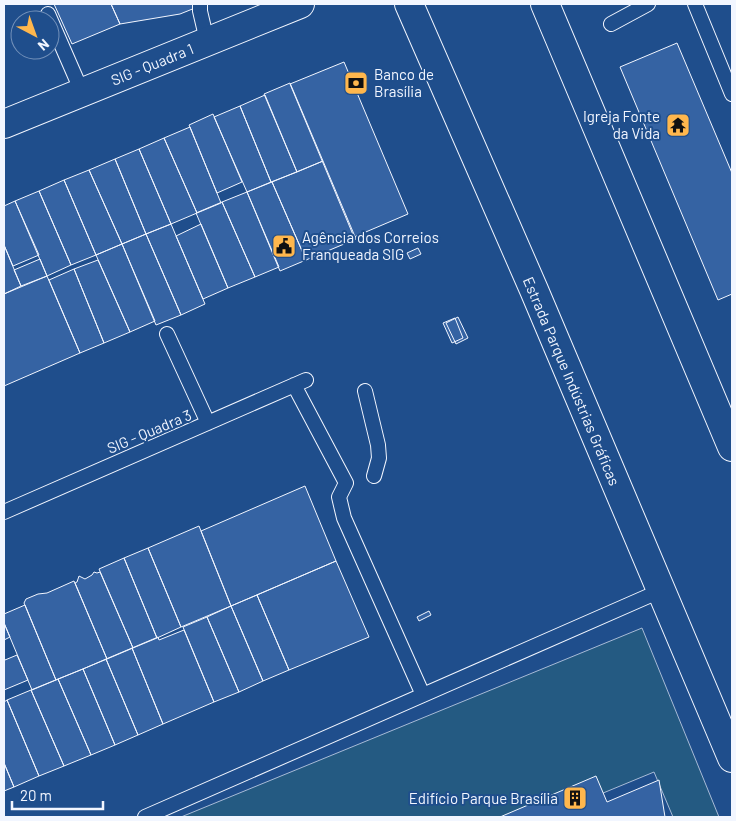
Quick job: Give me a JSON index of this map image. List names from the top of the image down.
{
  "streets": {
    "main road": ["SIG - Quadra 1", "Estrada Parque Indústrias Gráficas"],
    "lane": ["SIG - Quadra 3"]
  },
  "places": {
    "bank": ["Banco de Brasília"],
    "temple": ["Igreja Fonte da Vida"],
    "public building": ["Agência dos Correios Franqueada SIG"],
    "building": ["Edifício Parque Brasília"]
  },
  "scale_bar": "20 m",
  "north": "bottom right"
}
